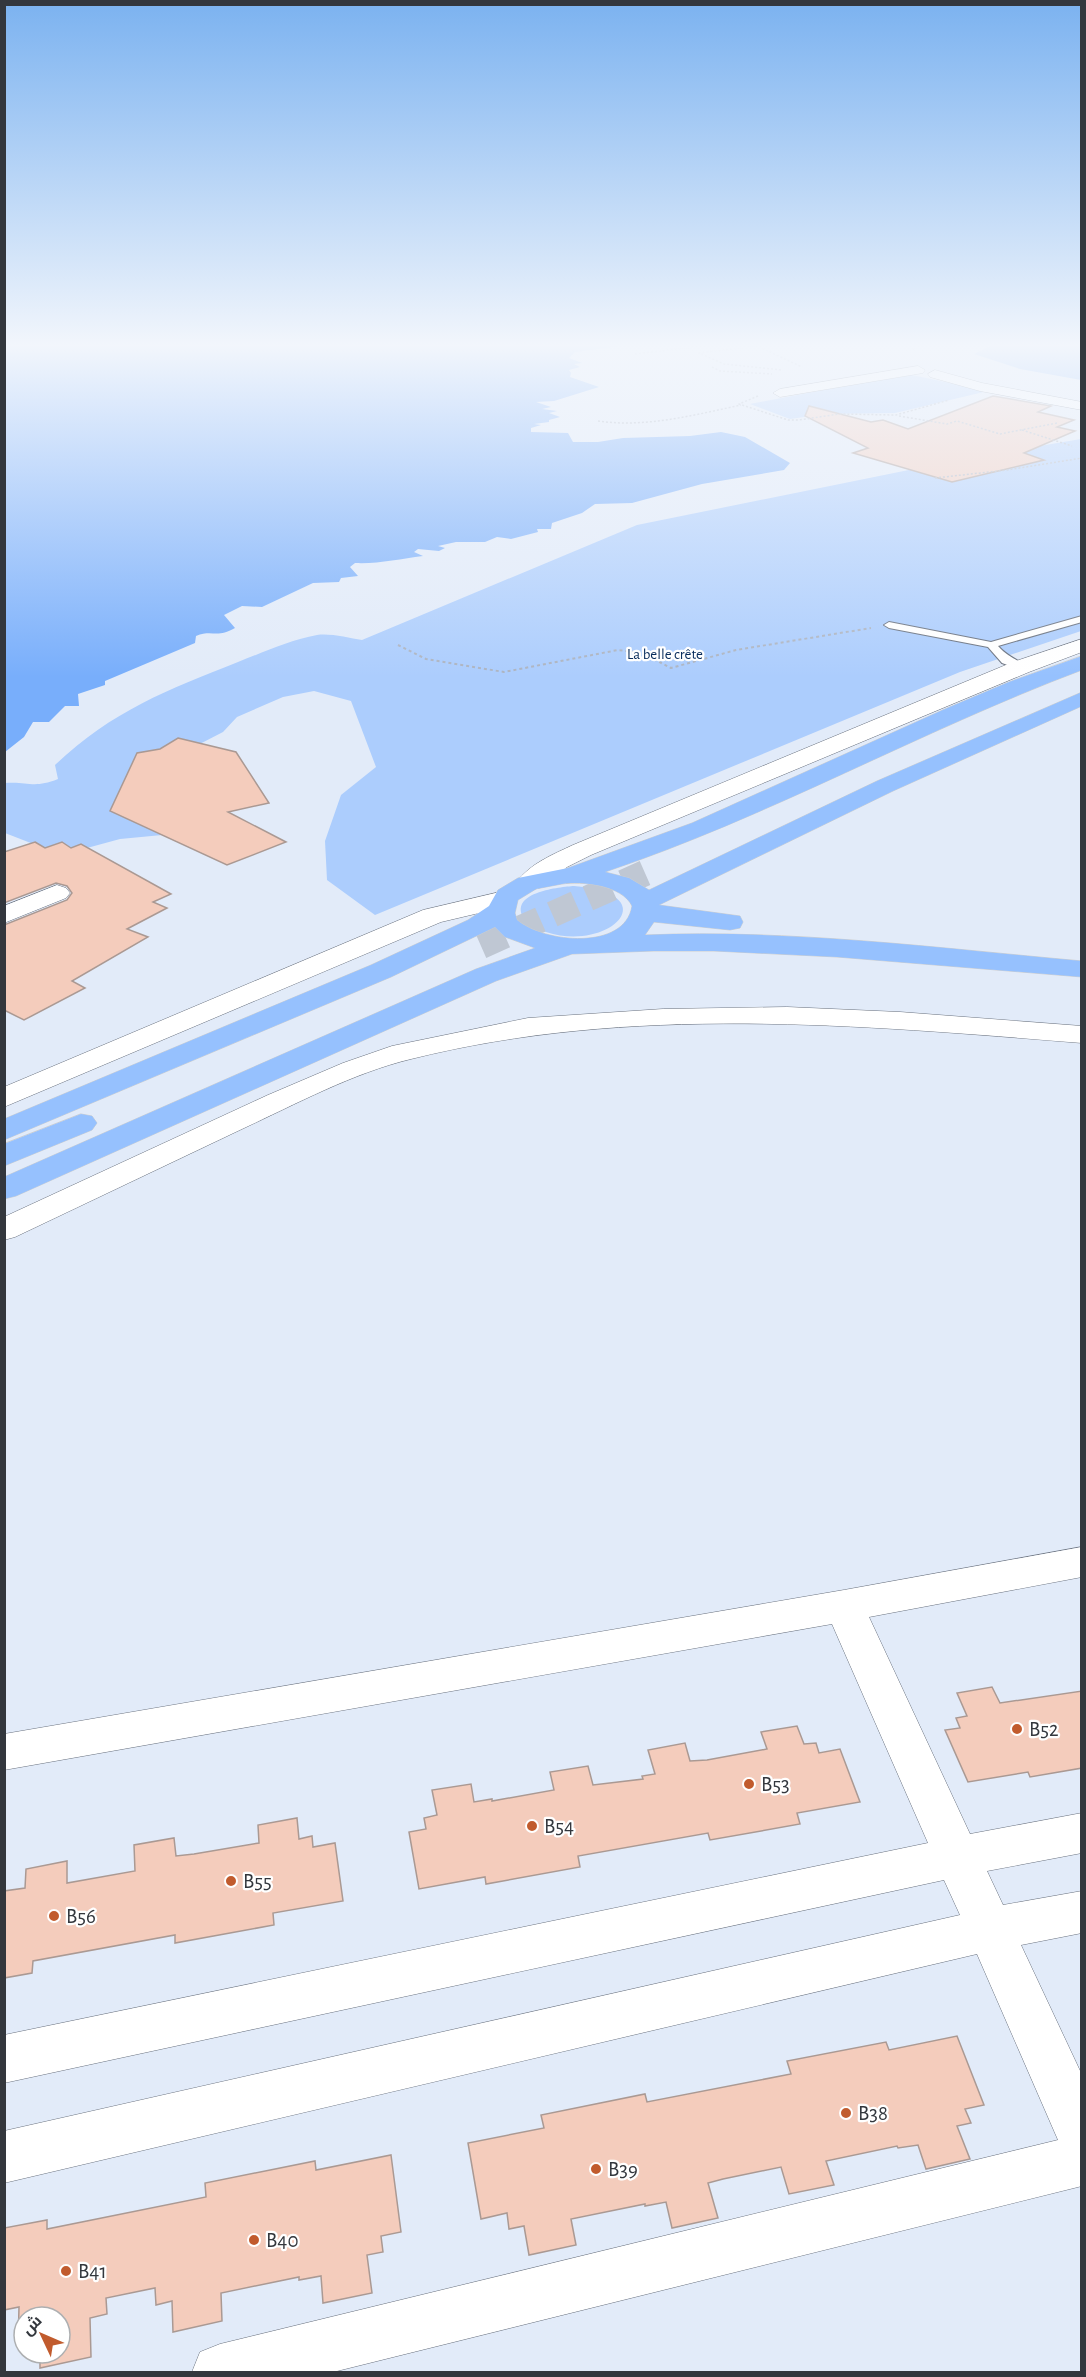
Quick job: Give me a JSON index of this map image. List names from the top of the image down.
{
  "parks": ["La belle crête"],
  "places": [
    "B52",
    "B53",
    "B54",
    "B55",
    "B56",
    "B38",
    "B39",
    "B40",
    "B41"
  ],
  "north": "top left"
}
